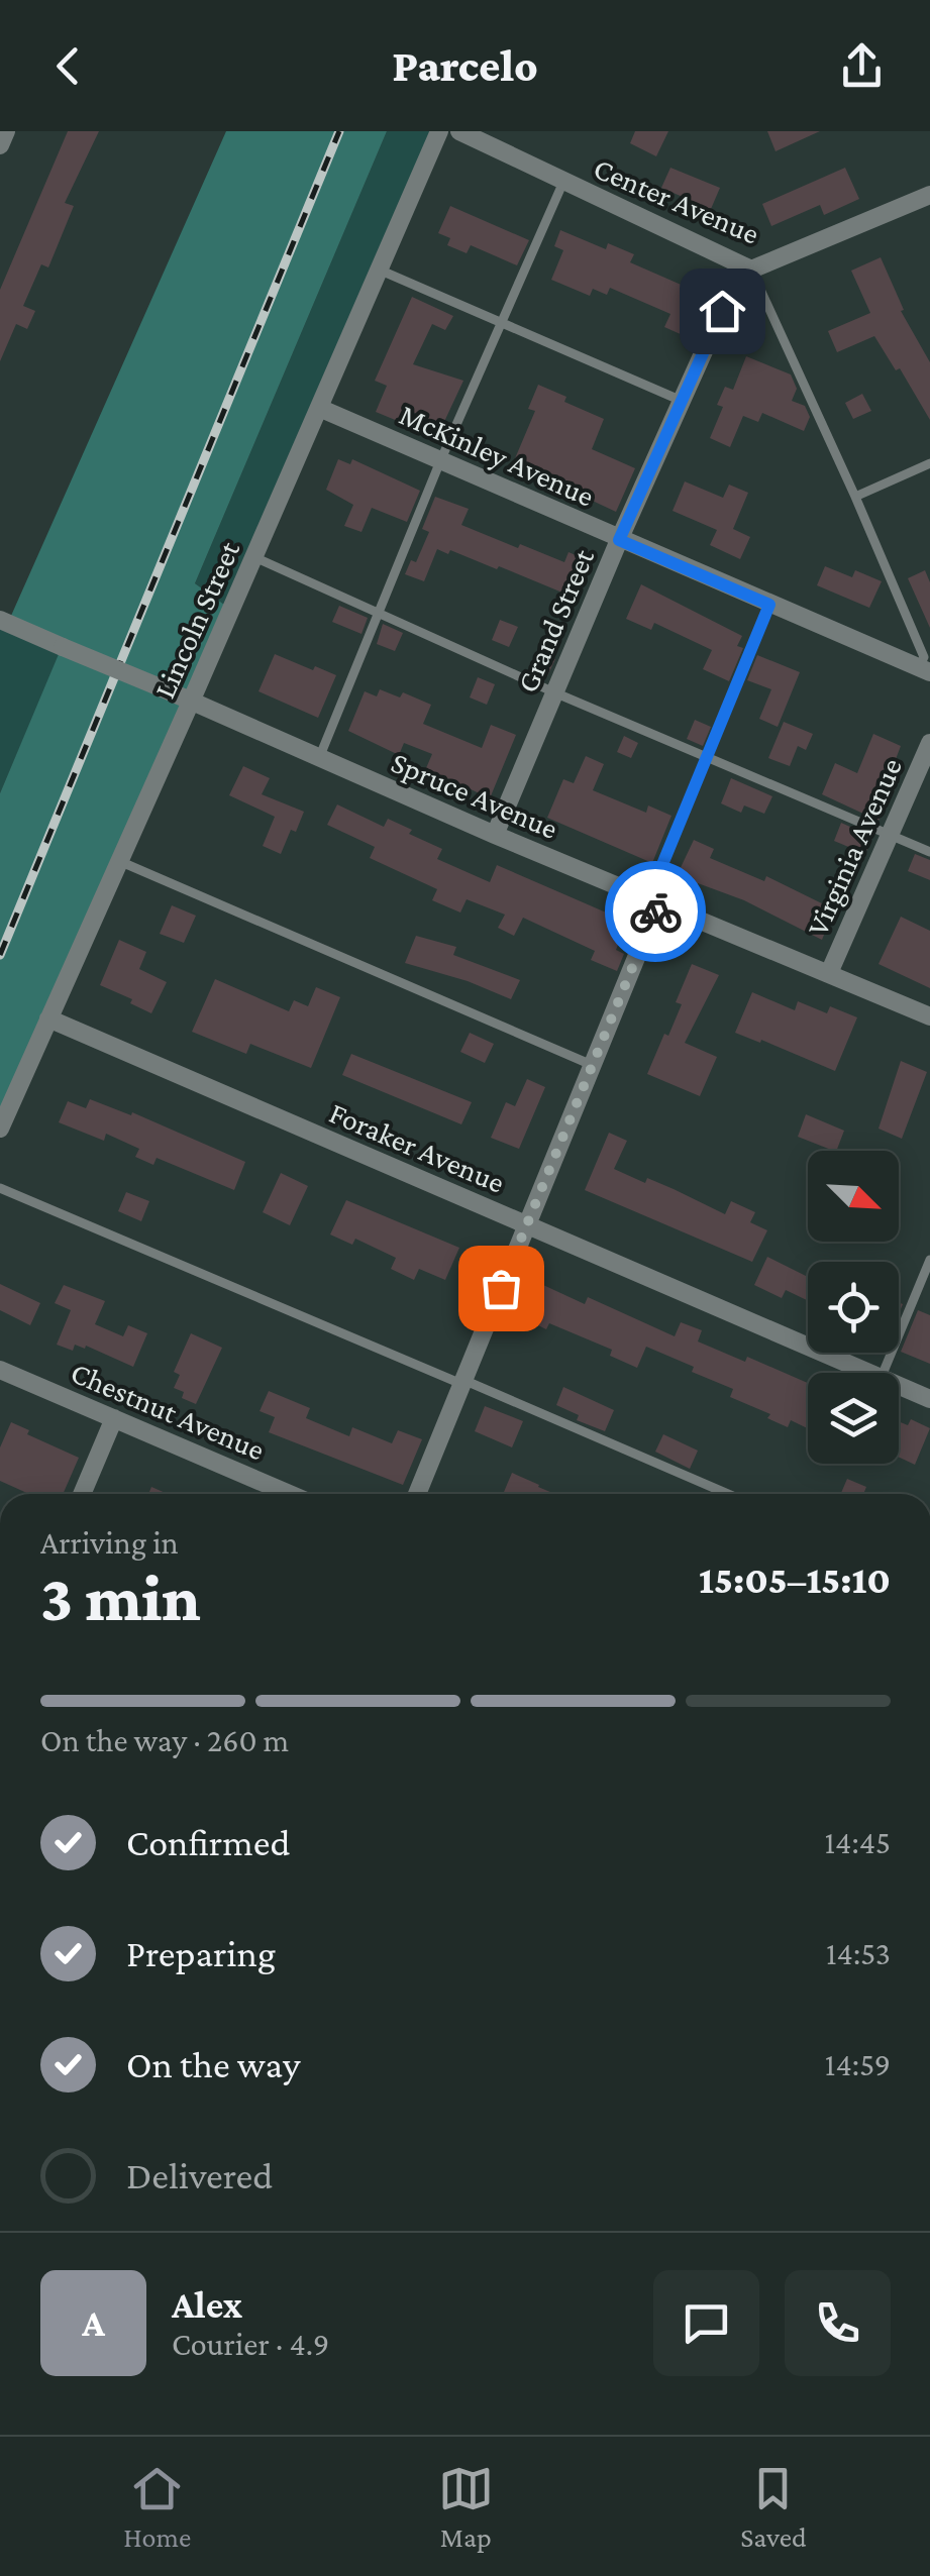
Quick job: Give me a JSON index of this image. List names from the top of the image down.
{
  "streets": {
    "street": [
      "Center Avenue",
      "McKinley Avenue",
      "Lincoln Street",
      "Grand Street",
      "Spruce Avenue",
      "Virginia Avenue",
      "Foraker Avenue",
      "Chestnut Avenue"
    ]
  },
  "crossings": [
    ["Center Avenue", "Grand Street"],
    ["McKinley Avenue", "Lincoln Street"],
    ["McKinley Avenue", "Grand Street"],
    ["Lincoln Street", "Spruce Avenue"],
    ["Lincoln Street", "Foraker Avenue"],
    ["Grand Street", "Spruce Avenue"],
    ["Spruce Avenue", "Virginia Avenue"]
  ],
  "north": "bottom right",
  "page": {
    "header": "Parcelo",
    "heading": ["3 min", "Arriving in", "15:05–15:10"],
    "panel": ["Alex", "Courier · 4.9"],
    "bar": "On the way · 260 m",
    "list": [
      ["Confirmed", "14:45"],
      ["Preparing", "14:53"],
      ["On the way", "14:59"],
      "Delivered"
    ],
    "round": "A",
    "tabs": ["Home", "Map", "Saved"]
  }
}
